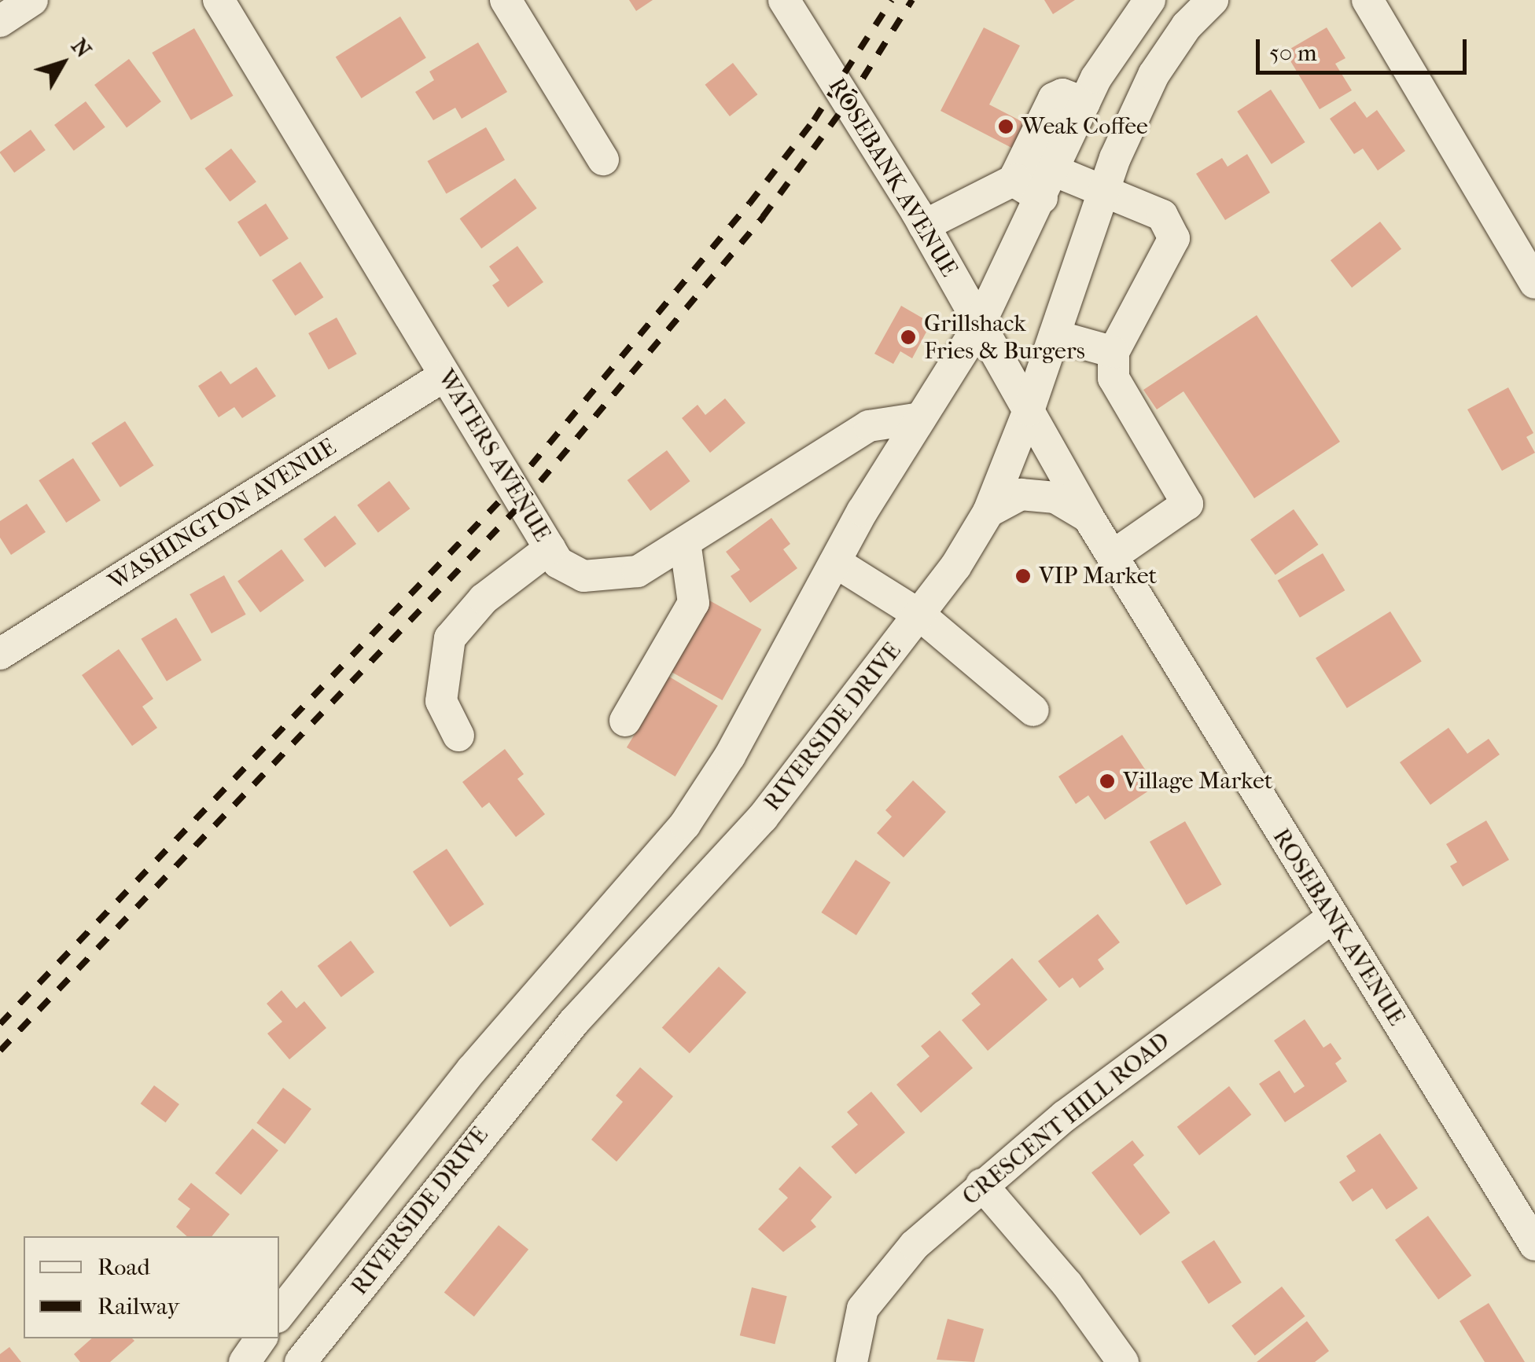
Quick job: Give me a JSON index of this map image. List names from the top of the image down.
{
  "streets": {
    "street": [
      "ROSEBANK AVENUE",
      "WATERS AVENUE",
      "WASHINGTON AVENUE",
      "RIVERSIDE DRIVE",
      "CRESCENT HILL ROAD"
    ]
  },
  "crossings": [
    ["ROSEBANK AVENUE", "RIVERSIDE DRIVE"],
    ["ROSEBANK AVENUE", "CRESCENT HILL ROAD"],
    ["WATERS AVENUE", "WASHINGTON AVENUE"],
    ["WATERS AVENUE", "RIVERSIDE DRIVE"]
  ],
  "places": [
    "Weak Coffee",
    "Grillshack Fries & Burgers",
    "VIP Market",
    "Village Market"
  ],
  "legend": ["Road", "Railway"],
  "scale_bar": "50 m",
  "north": "top right"
}
